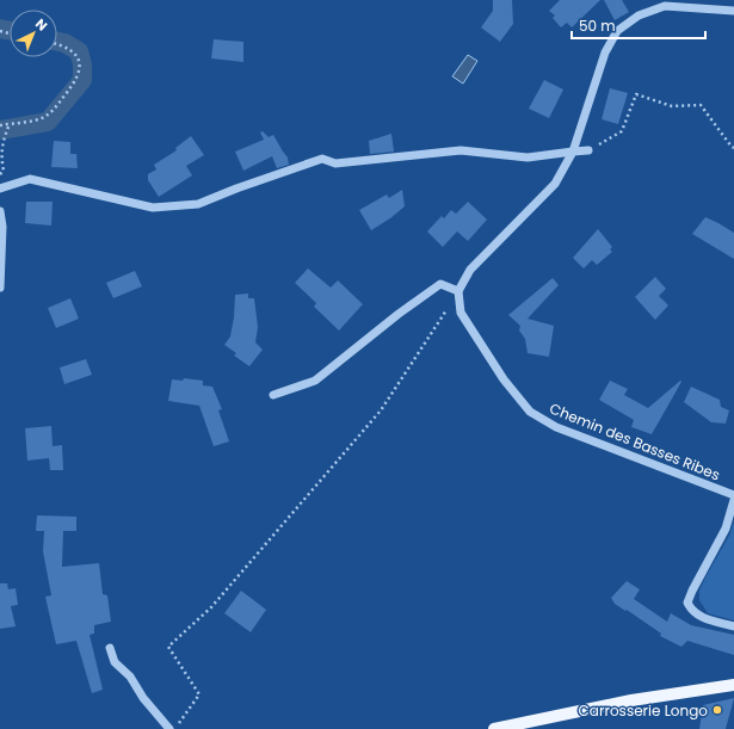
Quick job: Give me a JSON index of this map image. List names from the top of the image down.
{
  "streets": {
    "street": ["Chemin des Basses Ribes"]
  },
  "places": ["Carrosserie Longo"],
  "scale_bar": "50 m",
  "north": "top right"
}
